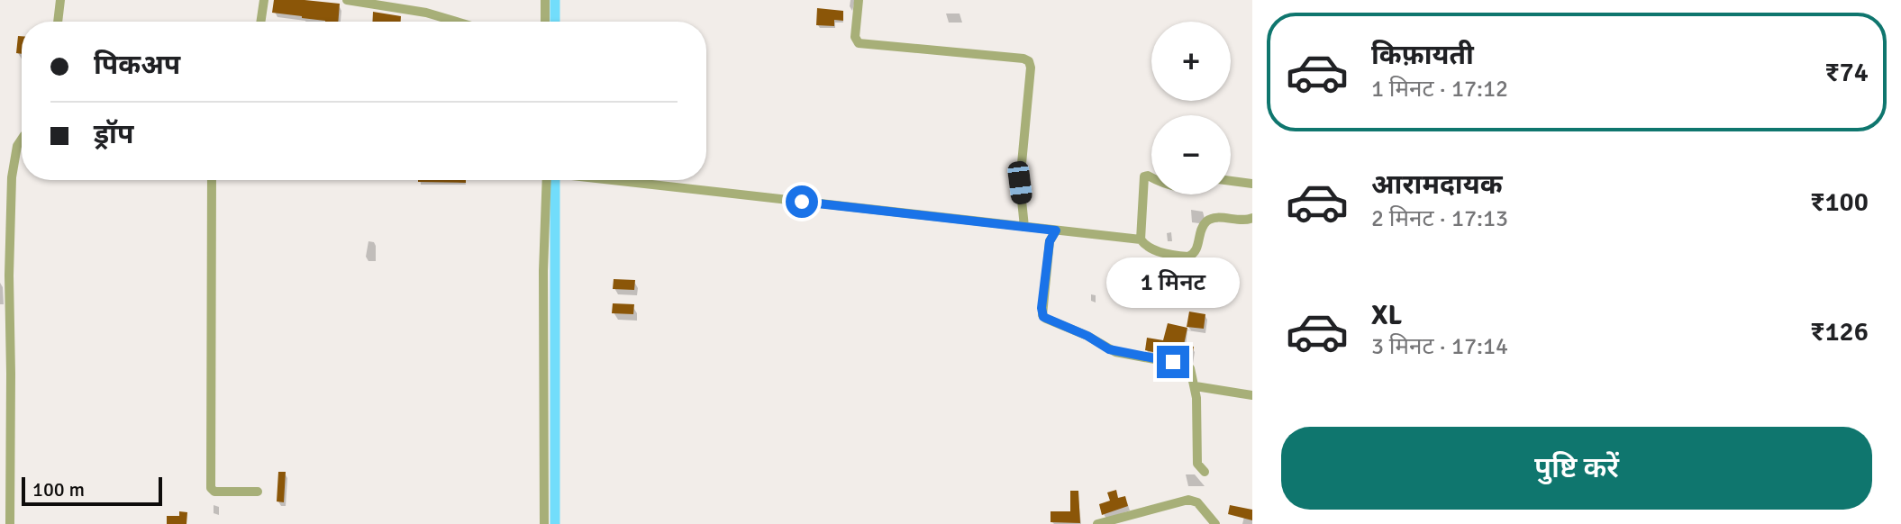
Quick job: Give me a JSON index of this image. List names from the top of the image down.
{
  "scale_bar": "100 m",
  "page": {
    "list": [
      {
        "name": "किफ़ायती",
        "note": "1 मिनट · 17:12",
        "value": "₹74"
      },
      {
        "name": "आरामदायक",
        "note": "2 मिनट · 17:13",
        "value": "₹100"
      },
      {
        "name": "XL",
        "note": "3 मिनट · 17:14",
        "value": "₹126"
      }
    ],
    "map_buttons": ["+", "−"],
    "banner": ["पिकअप", "ड्रॉप"],
    "bubble": "1 मिनट",
    "buttons": "पुष्टि करें",
    "scale": "100 m"
  }
}
